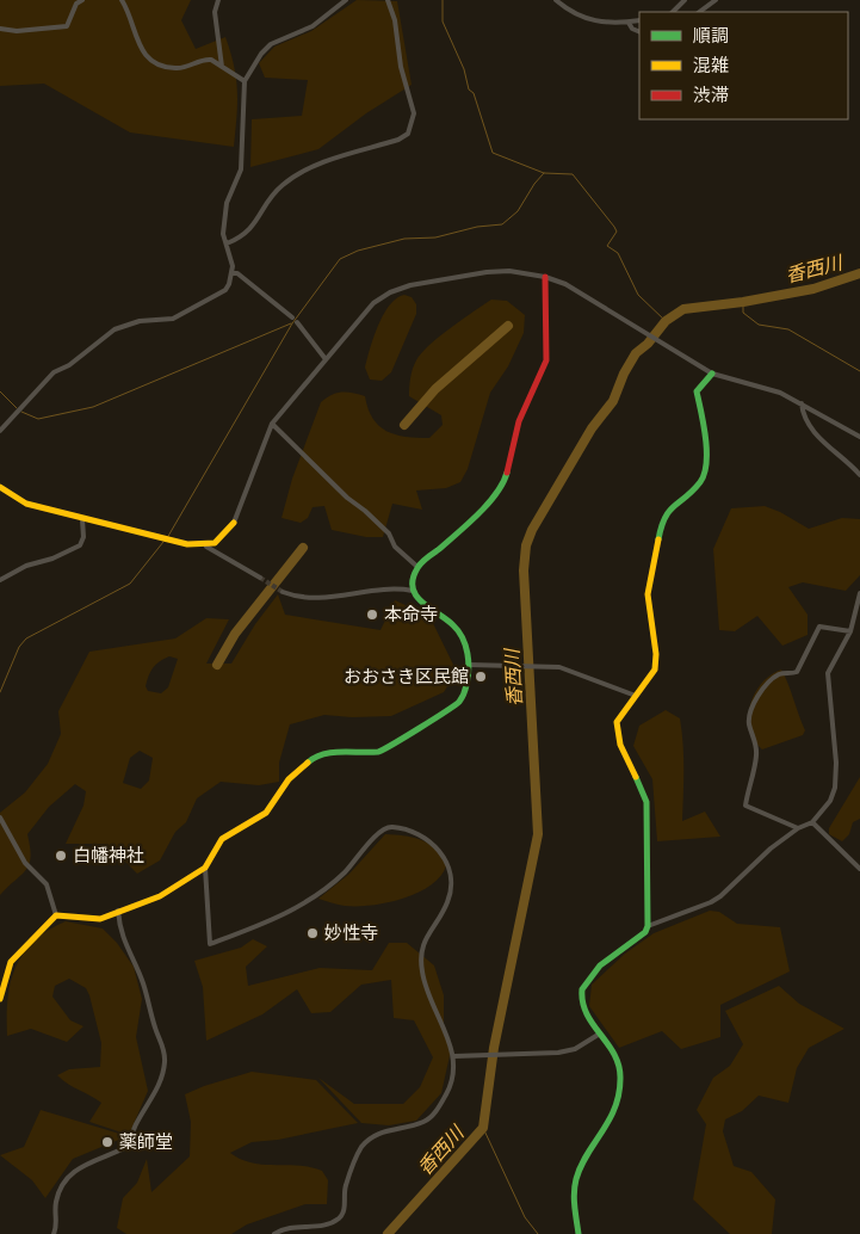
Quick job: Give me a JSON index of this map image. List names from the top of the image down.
{
  "water": ["香西川"],
  "places": [
    "本命寺",
    "おおさき区民館",
    "白幡神社",
    "妙性寺",
    "薬師堂"
  ],
  "legend": ["順調", "混雑", "渋滞"]
}
